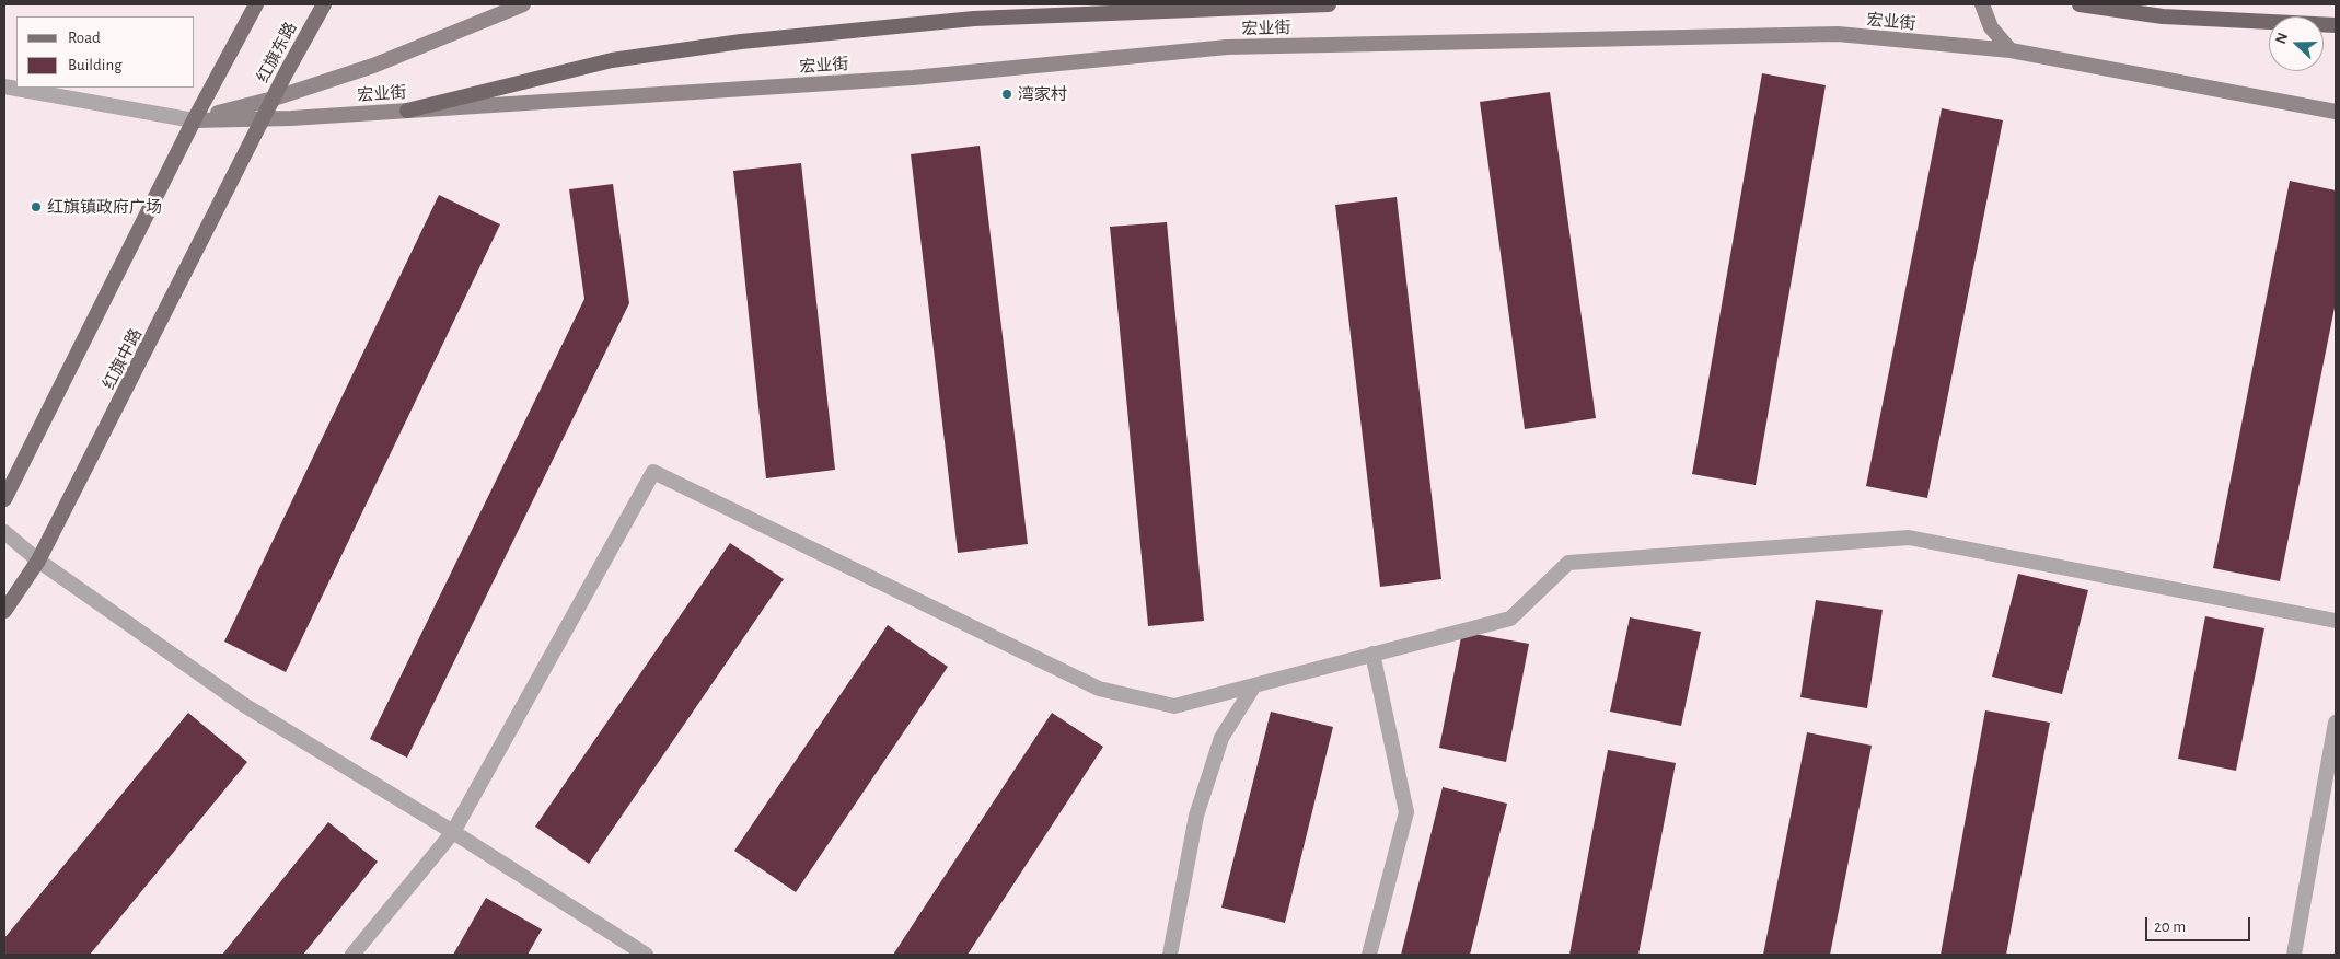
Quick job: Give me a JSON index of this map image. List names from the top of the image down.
{
  "streets": {
    "main road": ["宏业街", "红旗东路", "红旗中路"]
  },
  "crossings": [
    ["宏业街", "红旗东路"],
    ["宏业街", "红旗中路"],
    ["红旗东路", "红旗中路"]
  ],
  "places": ["湾家村", "红旗镇政府广场"],
  "legend": ["Road", "Building"],
  "scale_bar": "20 m",
  "north": "left"
}
